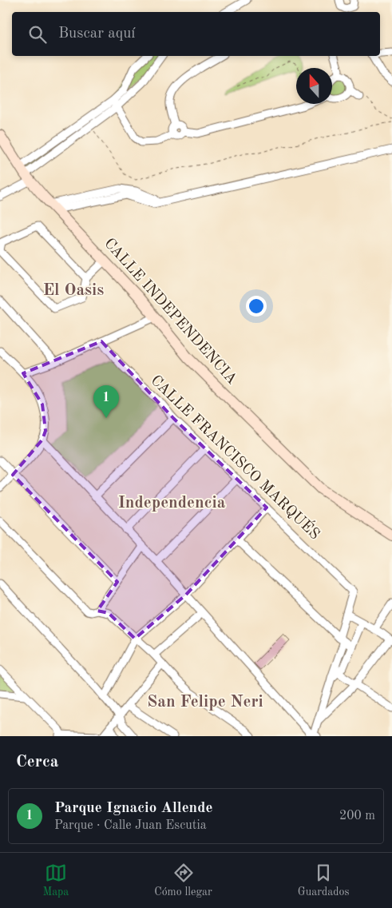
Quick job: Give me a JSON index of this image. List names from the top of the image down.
{
  "streets": {
    "street": ["CALLE INDEPENDENCIA", "CALLE FRANCISCO MARQUÉS"]
  },
  "districts": ["El Oasis", "Independencia", "San Felipe Neri"],
  "north": "top",
  "page": {
    "search": "Buscar aquí",
    "pins": "1",
    "heading": "Cerca",
    "list": [
      {
        "mark": "1",
        "name": "Parque Ignacio Allende",
        "note": "Parque · Calle Juan Escutia",
        "value": "200 m"
      }
    ],
    "nav": ["Mapa", "Cómo llegar", "Guardados"]
  }
}
